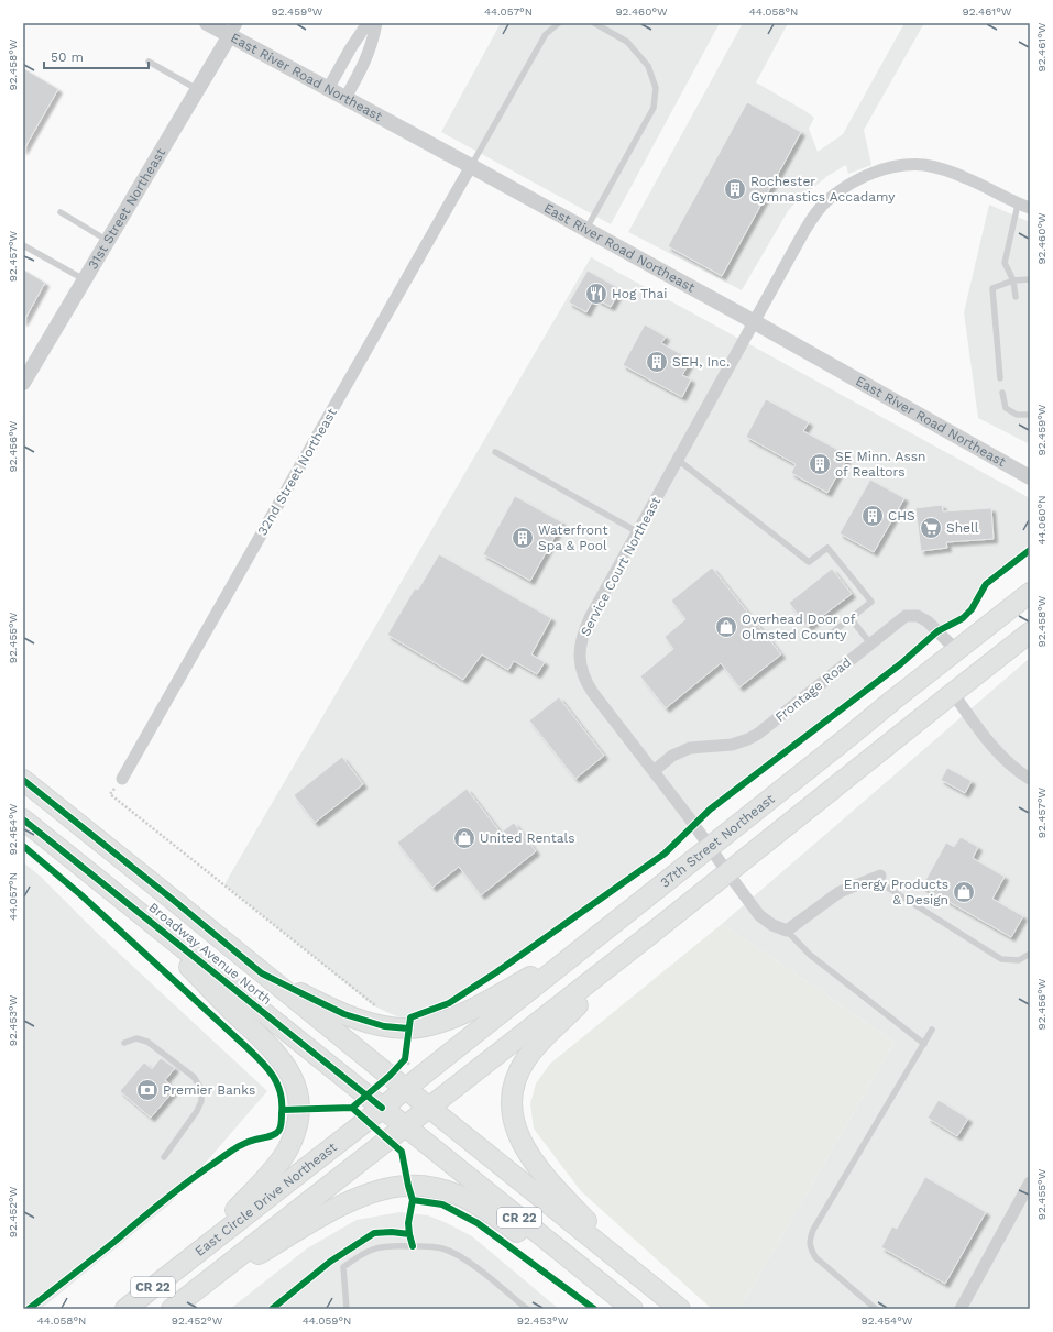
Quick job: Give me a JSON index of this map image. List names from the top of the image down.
{
  "streets": {
    "main road": [
      "37th Street Northeast",
      "Broadway Avenue North",
      "East Circle Drive Northeast",
      "CR 22"
    ],
    "street": [
      "East River Road Northeast",
      "31st Street Northeast",
      "32nd Street Northeast",
      "Service Court Northeast",
      "Frontage Road"
    ]
  },
  "crossings": [
    ["East River Road Northeast", "31st Street Northeast"],
    ["East River Road Northeast", "32nd Street Northeast"],
    ["East River Road Northeast", "Service Court Northeast"],
    ["Service Court Northeast", "Frontage Road"],
    ["Service Court Northeast", "37th Street Northeast"],
    ["Frontage Road", "37th Street Northeast"],
    ["37th Street Northeast", "Broadway Avenue North"],
    ["37th Street Northeast", "East Circle Drive Northeast"],
    ["Broadway Avenue North", "East Circle Drive Northeast"],
    ["Broadway Avenue North", "CR 22"]
  ],
  "places": {
    "building": [
      "Rochester Gymnastics Accadamy",
      "SEH, Inc.",
      "SE Minn. Assn of Realtors",
      "CHS",
      "Waterfront Spa & Pool"
    ],
    "restaurant": ["Hog Thai"],
    "supermarket": ["Shell"],
    "shop": ["Overhead Door of Olmsted County", "United Rentals", "Energy Products & Design"],
    "bank": ["Premier Banks"]
  },
  "scale_bar": "50 m",
  "coordinates": [
    "92.459°W",
    "44.057°N",
    "92.460°W",
    "44.058°N",
    "92.461°W",
    "92.458°W",
    "92.457°W",
    "92.456°W",
    "44.060°N",
    "92.455°W",
    "92.454°W",
    "92.453°W",
    "92.452°W",
    "44.059°N"
  ]
}
